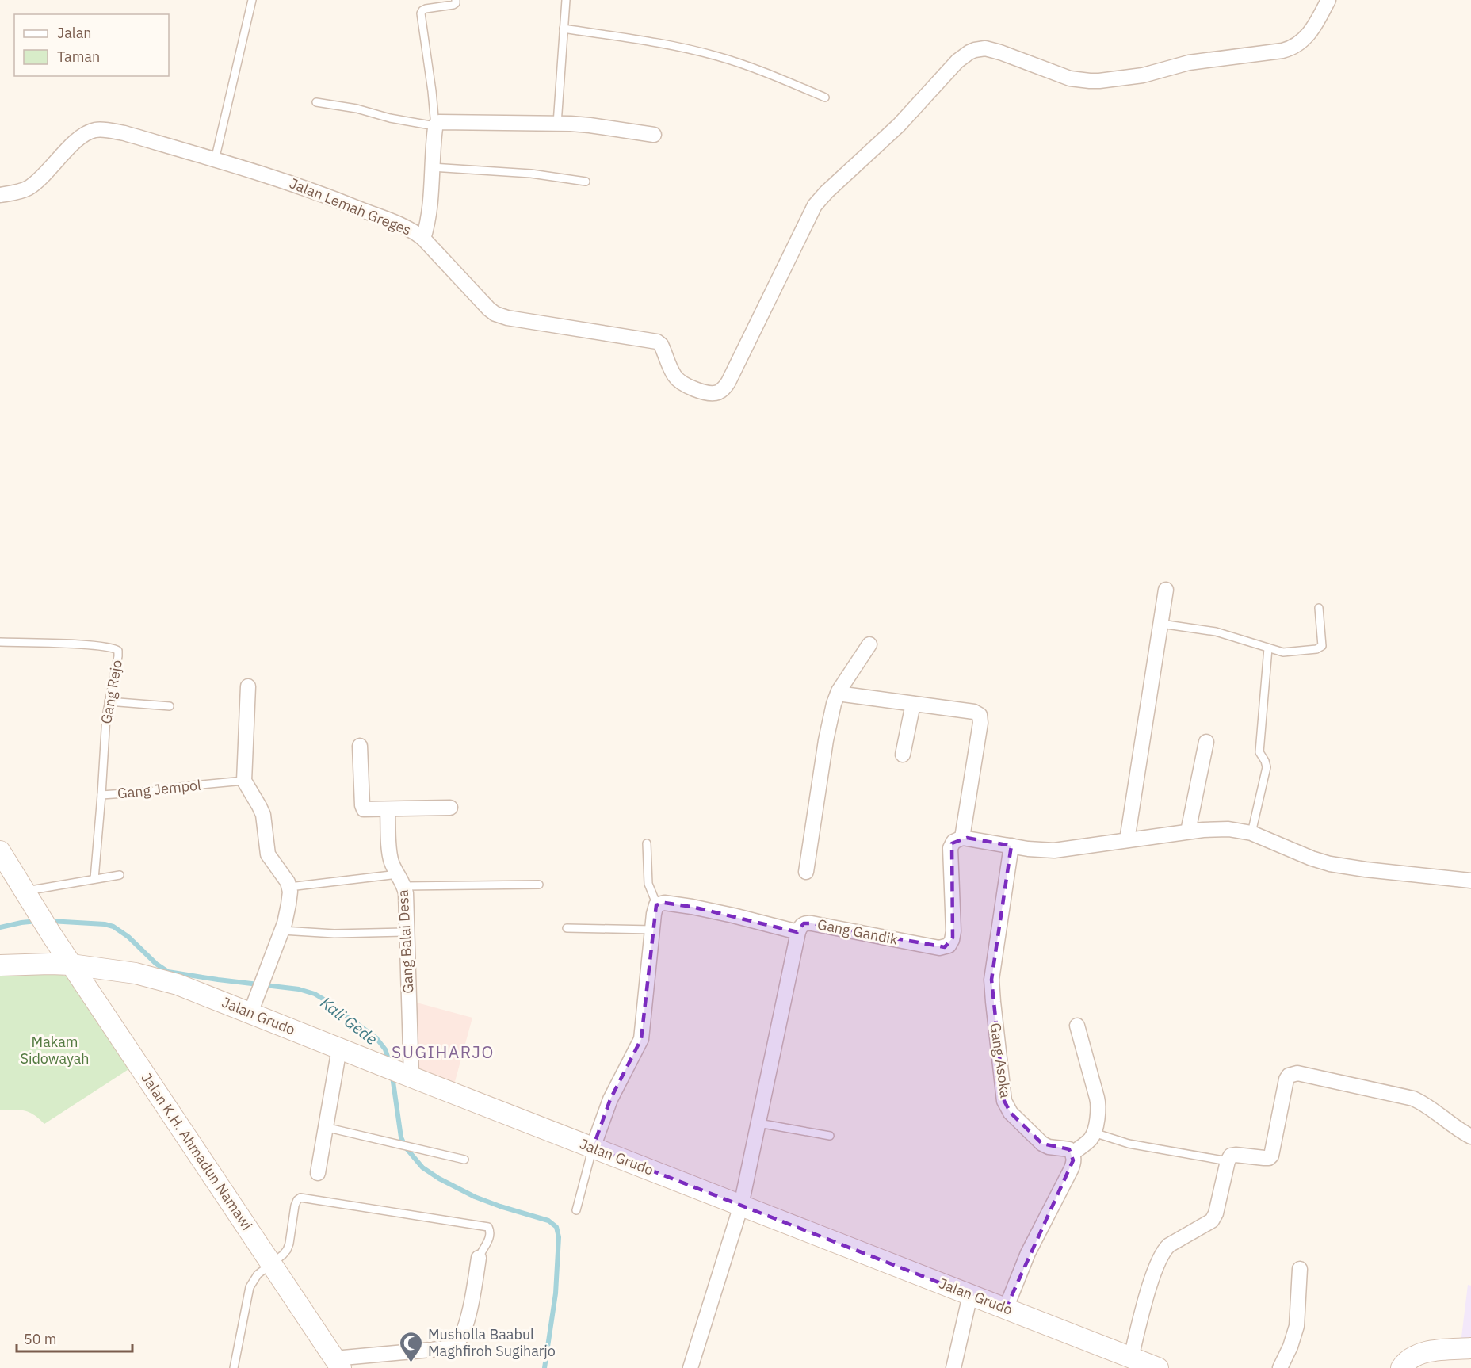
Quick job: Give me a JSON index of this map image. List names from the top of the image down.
{
  "streets": {
    "street": [
      "Jalan Lemah Greges",
      "Gang Gandik",
      "Gang Balai Desa",
      "Jalan Grudo",
      "Gang Asoka",
      "Jalan K.H. Ahmadun Namawi"
    ],
    "lane": ["Gang Rejo", "Gang Jempol"]
  },
  "crossings": [
    ["Gang Rejo", "Gang Jempol"],
    ["Gang Gandik", "Jalan Grudo"],
    ["Gang Balai Desa", "Jalan Grudo"],
    ["Jalan Grudo", "Jalan K.H. Ahmadun Namawi"]
  ],
  "districts": ["SUGIHARJO"],
  "water": ["Kali Gede"],
  "parks": ["Makam Sidowayah"],
  "places": {
    "mosque": ["Musholla Baabul Maghfiroh Sugiharjo"]
  },
  "legend": ["Jalan", "Taman"],
  "scale_bar": "50 m"
}
